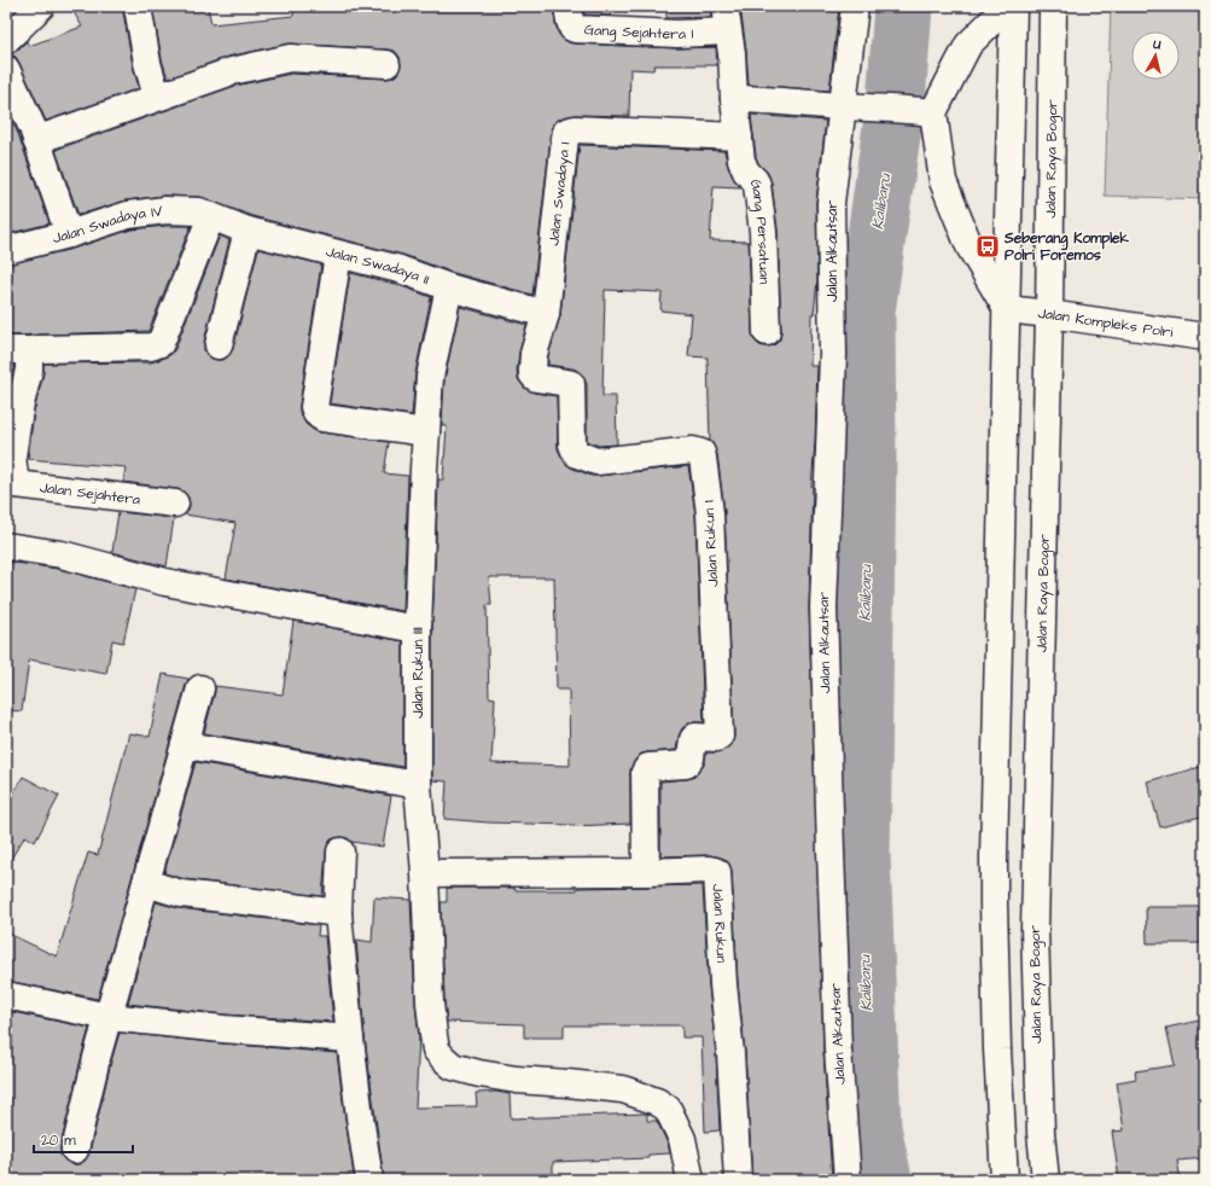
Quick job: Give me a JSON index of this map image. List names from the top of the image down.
{
  "streets": {
    "main road": [
      "Gang Sejahtera I",
      "Jalan Raya Bogor",
      "Jalan Swadaya I",
      "Jalan Swadaya IV",
      "Gang Persatuan",
      "Jalan Alkautsar",
      "Jalan Swadaya II",
      "Jalan Kompleks Polri",
      "Jalan Sejahtera",
      "Jalan Rukun I",
      "Jalan Rukun III",
      "Jalan Rukun"
    ]
  },
  "crossings": [
    ["Gang Sejahtera I", "Gang Persatuan"],
    ["Jalan Raya Bogor", "Jalan Kompleks Polri"],
    ["Jalan Swadaya I", "Gang Persatuan"],
    ["Jalan Swadaya I", "Jalan Swadaya II"],
    ["Jalan Swadaya I", "Jalan Rukun I"],
    ["Jalan Swadaya IV", "Jalan Swadaya II"],
    ["Jalan Swadaya II", "Jalan Rukun I"],
    ["Jalan Swadaya II", "Jalan Rukun III"],
    ["Jalan Rukun I", "Jalan Rukun"],
    ["Jalan Rukun III", "Jalan Rukun"]
  ],
  "water": ["Kalibaru"],
  "places": {
    "bus stop": ["Seberang Komplek Polri Foremos"]
  },
  "scale_bar": "20 m",
  "north": "top"
}
